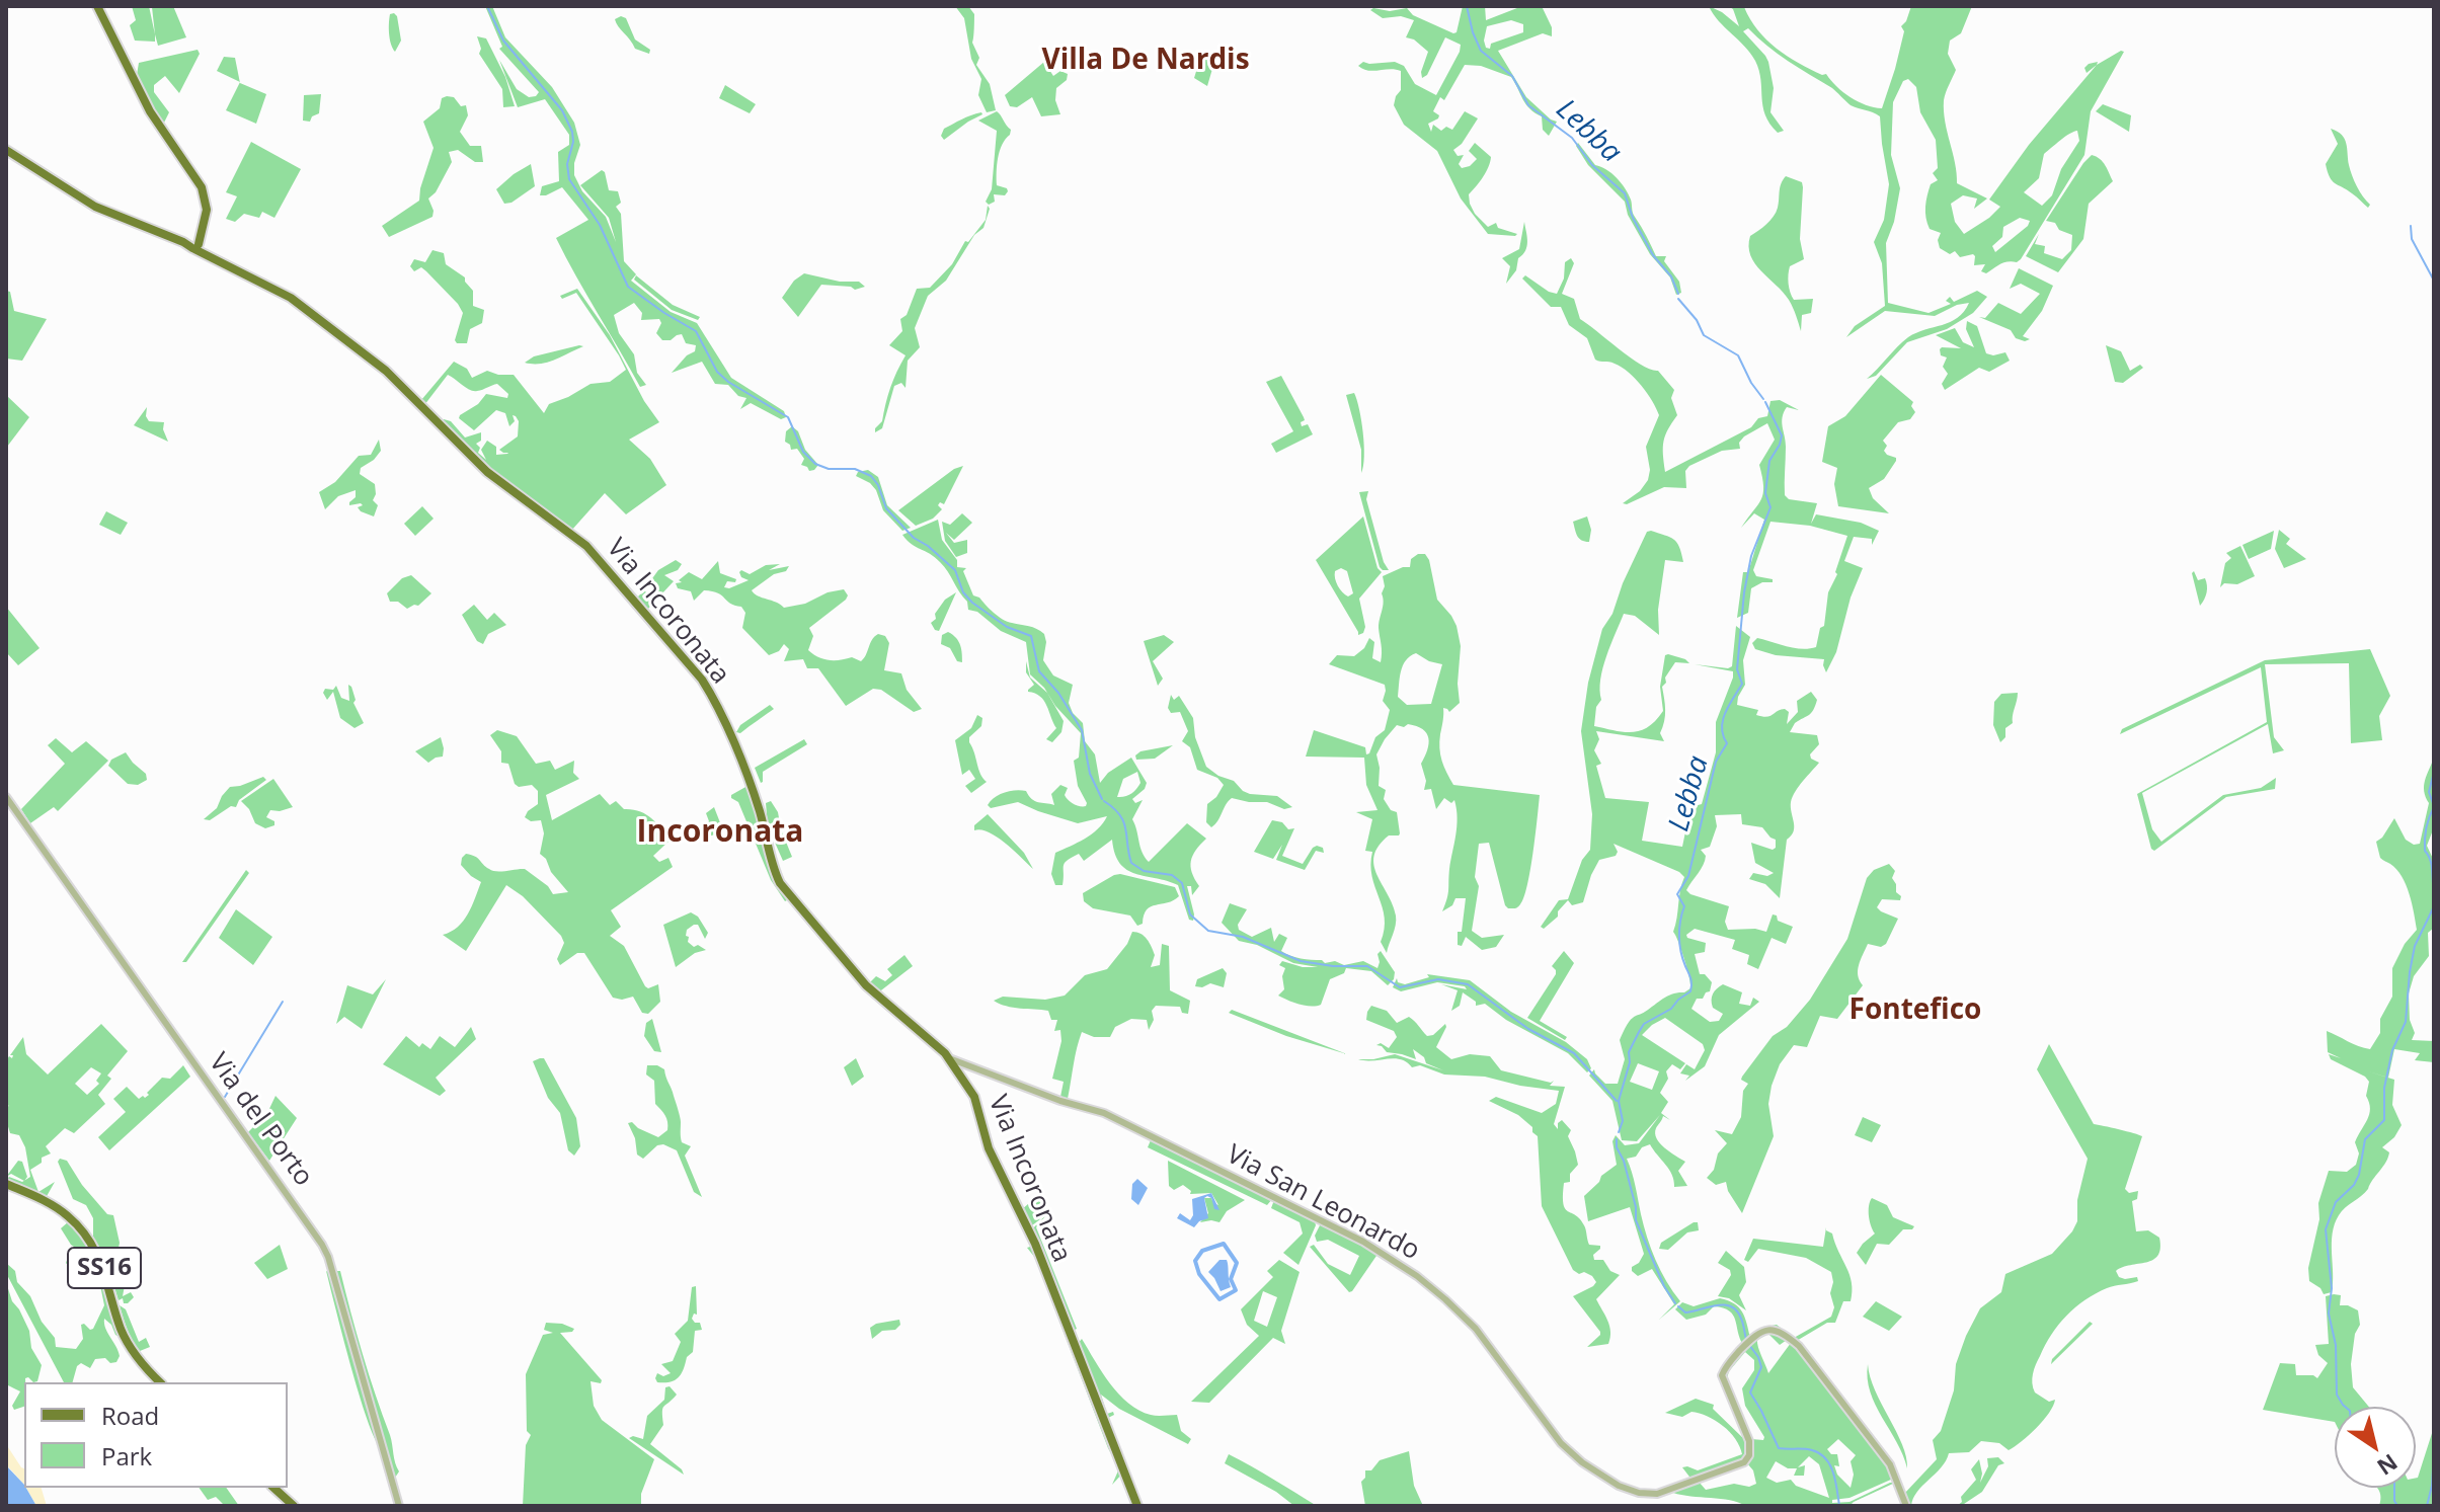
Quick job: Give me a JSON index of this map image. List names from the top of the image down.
{
  "streets": {
    "main road": ["Via Incoronata", "SS16"],
    "street": ["Via del Porto", "Via San Leonardo"]
  },
  "crossings": [
    ["Via Incoronata", "Via San Leonardo"]
  ],
  "districts": ["Villa De Nardis", "Incoronata", "Fontefico"],
  "water": ["Lebba"],
  "legend": ["Road", "Park"],
  "north": "bottom right"
}
